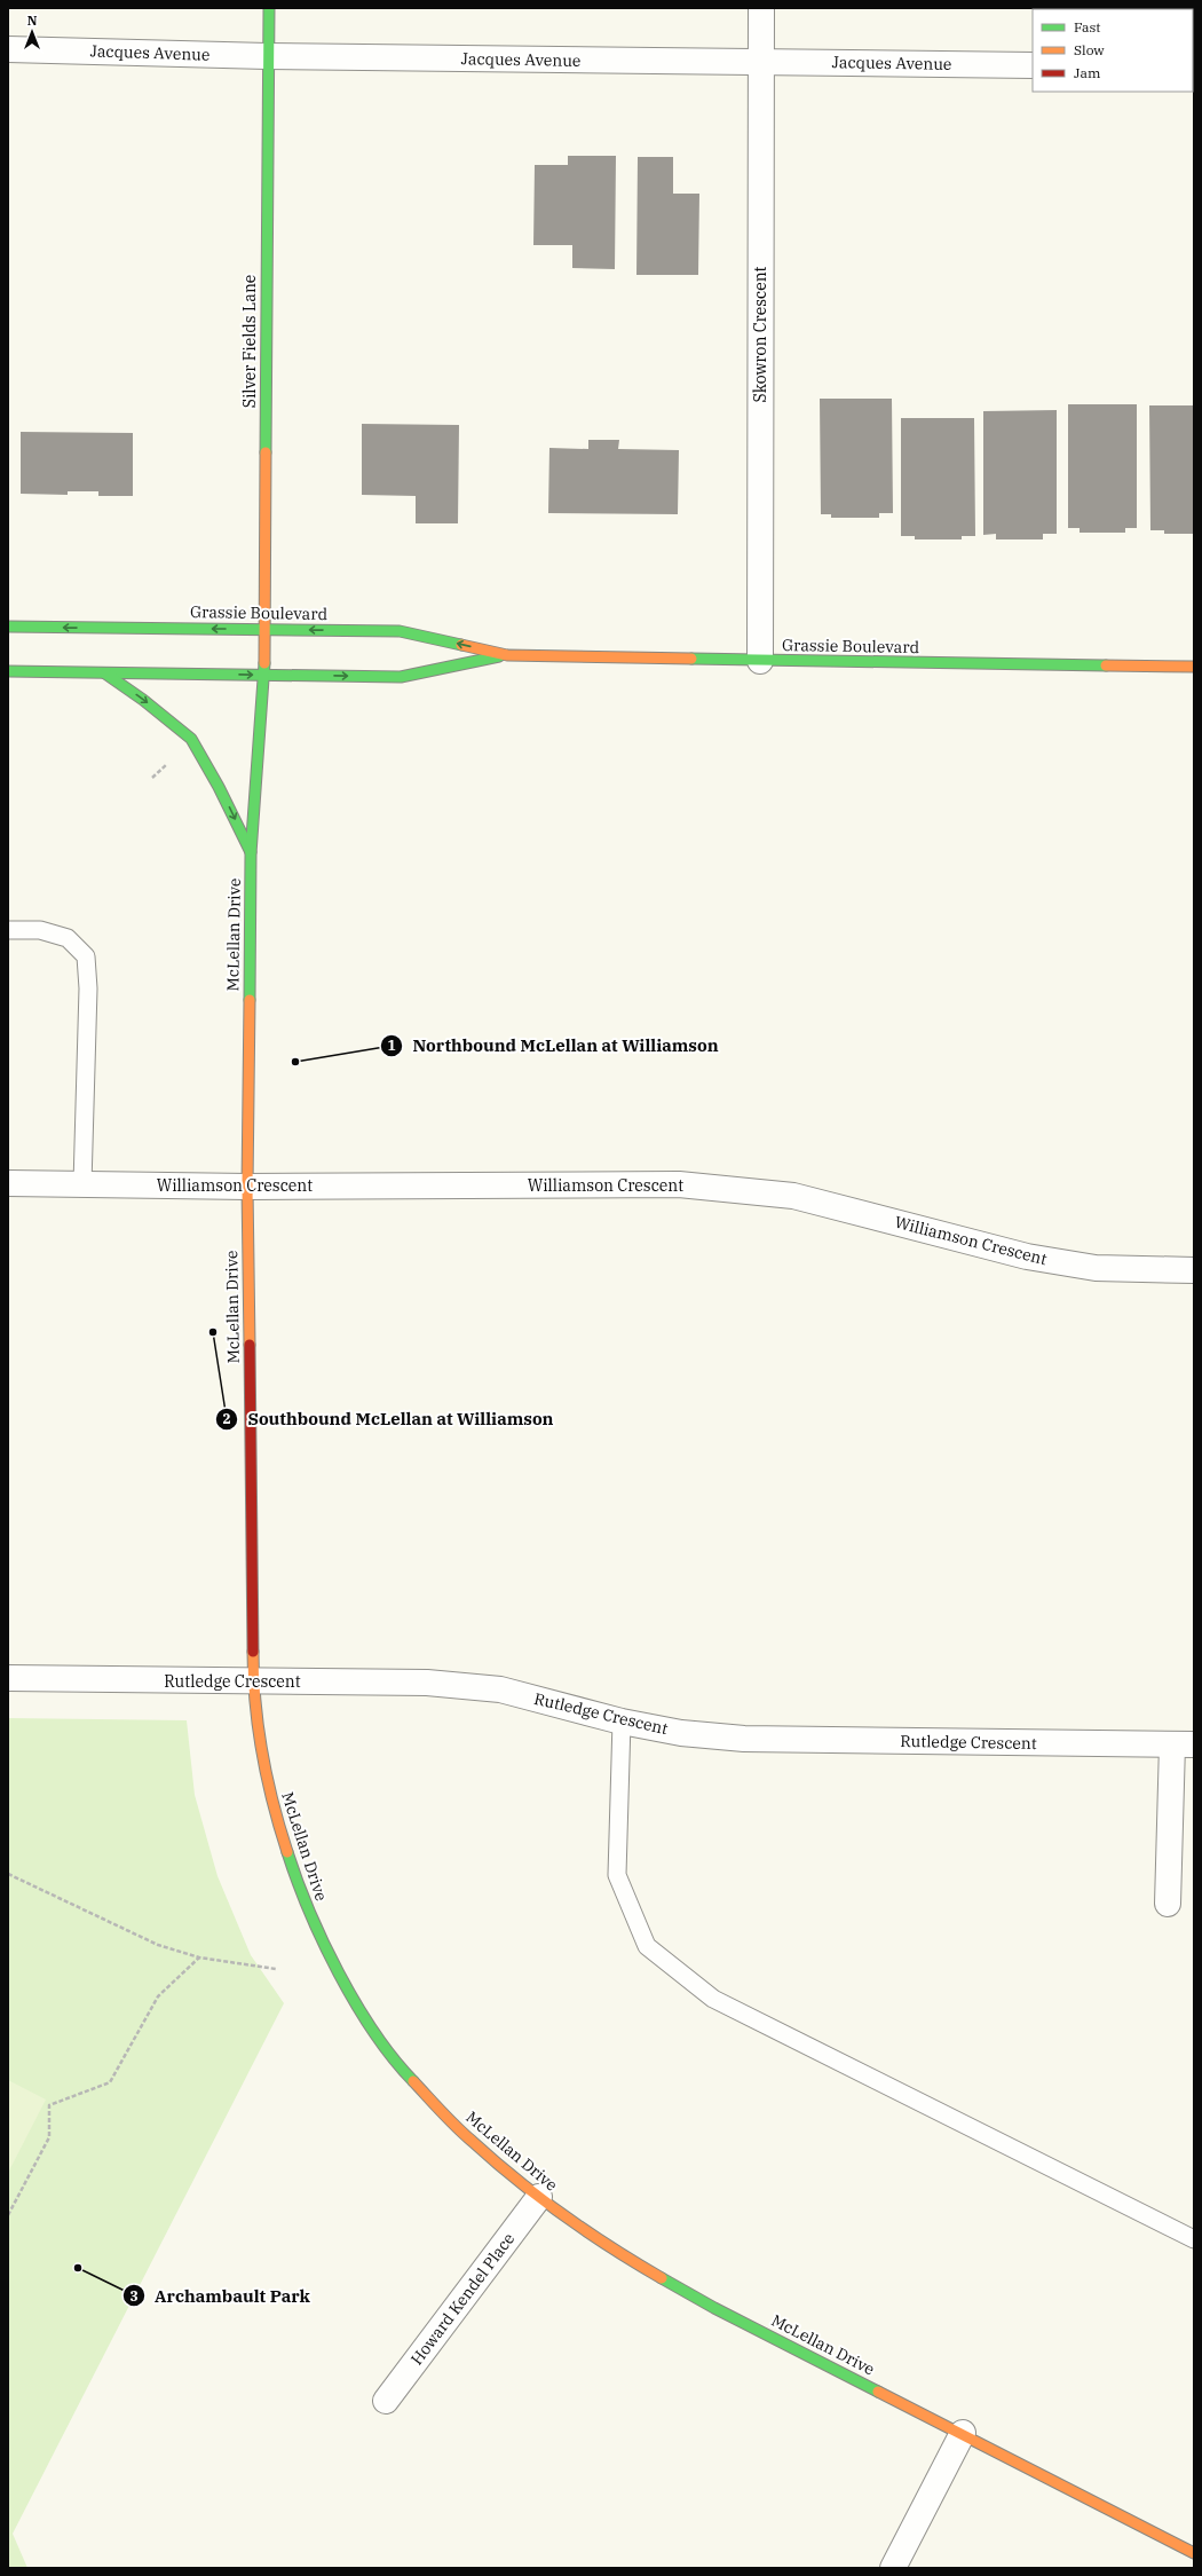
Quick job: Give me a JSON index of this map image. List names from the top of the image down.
{
  "streets": {
    "street": [
      "Jacques Avenue",
      "Skowron Crescent",
      "Silver Fields Lane",
      "Grassie Boulevard",
      "McLellan Drive",
      "Williamson Crescent",
      "Rutledge Crescent",
      "Howard Kendel Place"
    ]
  },
  "crossings": [
    ["Jacques Avenue", "Skowron Crescent"],
    ["Jacques Avenue", "Silver Fields Lane"],
    ["Skowron Crescent", "Grassie Boulevard"],
    ["Silver Fields Lane", "Grassie Boulevard"],
    ["Silver Fields Lane", "McLellan Drive"],
    ["Grassie Boulevard", "McLellan Drive"],
    ["McLellan Drive", "Williamson Crescent"],
    ["McLellan Drive", "Rutledge Crescent"],
    ["McLellan Drive", "Howard Kendel Place"]
  ],
  "places": ["Northbound McLellan at Williamson", "Southbound McLellan at Williamson", "Archambault Park"],
  "legend": ["Fast", "Slow", "Jam"],
  "north": "top"
}
